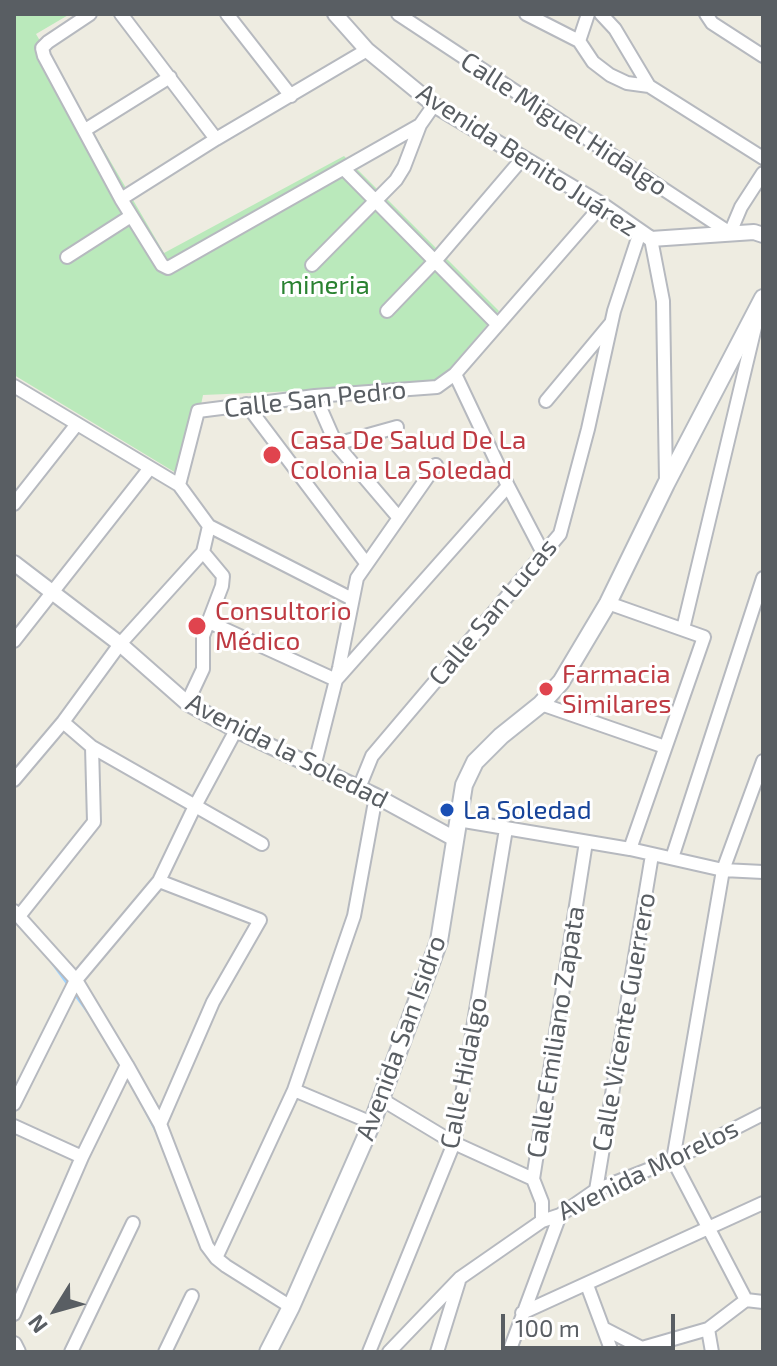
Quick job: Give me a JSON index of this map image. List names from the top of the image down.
{
  "streets": {
    "main road": ["Avenida San Isidro"],
    "street": [
      "Calle Miguel Hidalgo",
      "Avenida Benito Juárez",
      "Calle San Pedro",
      "Calle San Lucas",
      "Avenida la Soledad",
      "Calle Vicente Guerrero",
      "Calle Emiliano Zapata",
      "Calle Hidalgo",
      "Avenida Morelos"
    ]
  },
  "crossings": [
    ["Calle Miguel Hidalgo", "Avenida Benito Juárez"],
    ["Avenida Benito Juárez", "Calle San Lucas"],
    ["Avenida Benito Juárez", "Avenida San Isidro"],
    ["Calle San Lucas", "Avenida la Soledad"],
    ["Avenida la Soledad", "Avenida San Isidro"],
    ["Calle Vicente Guerrero", "Avenida Morelos"],
    ["Calle Emiliano Zapata", "Avenida Morelos"]
  ],
  "parks": ["mineria"],
  "places": [
    "Casa De Salud De La Colonia La Soledad",
    "Consultorio Médico",
    "Farmacia Similares",
    "La Soledad"
  ],
  "scale_bar": "100 m",
  "north": "bottom left"
}
